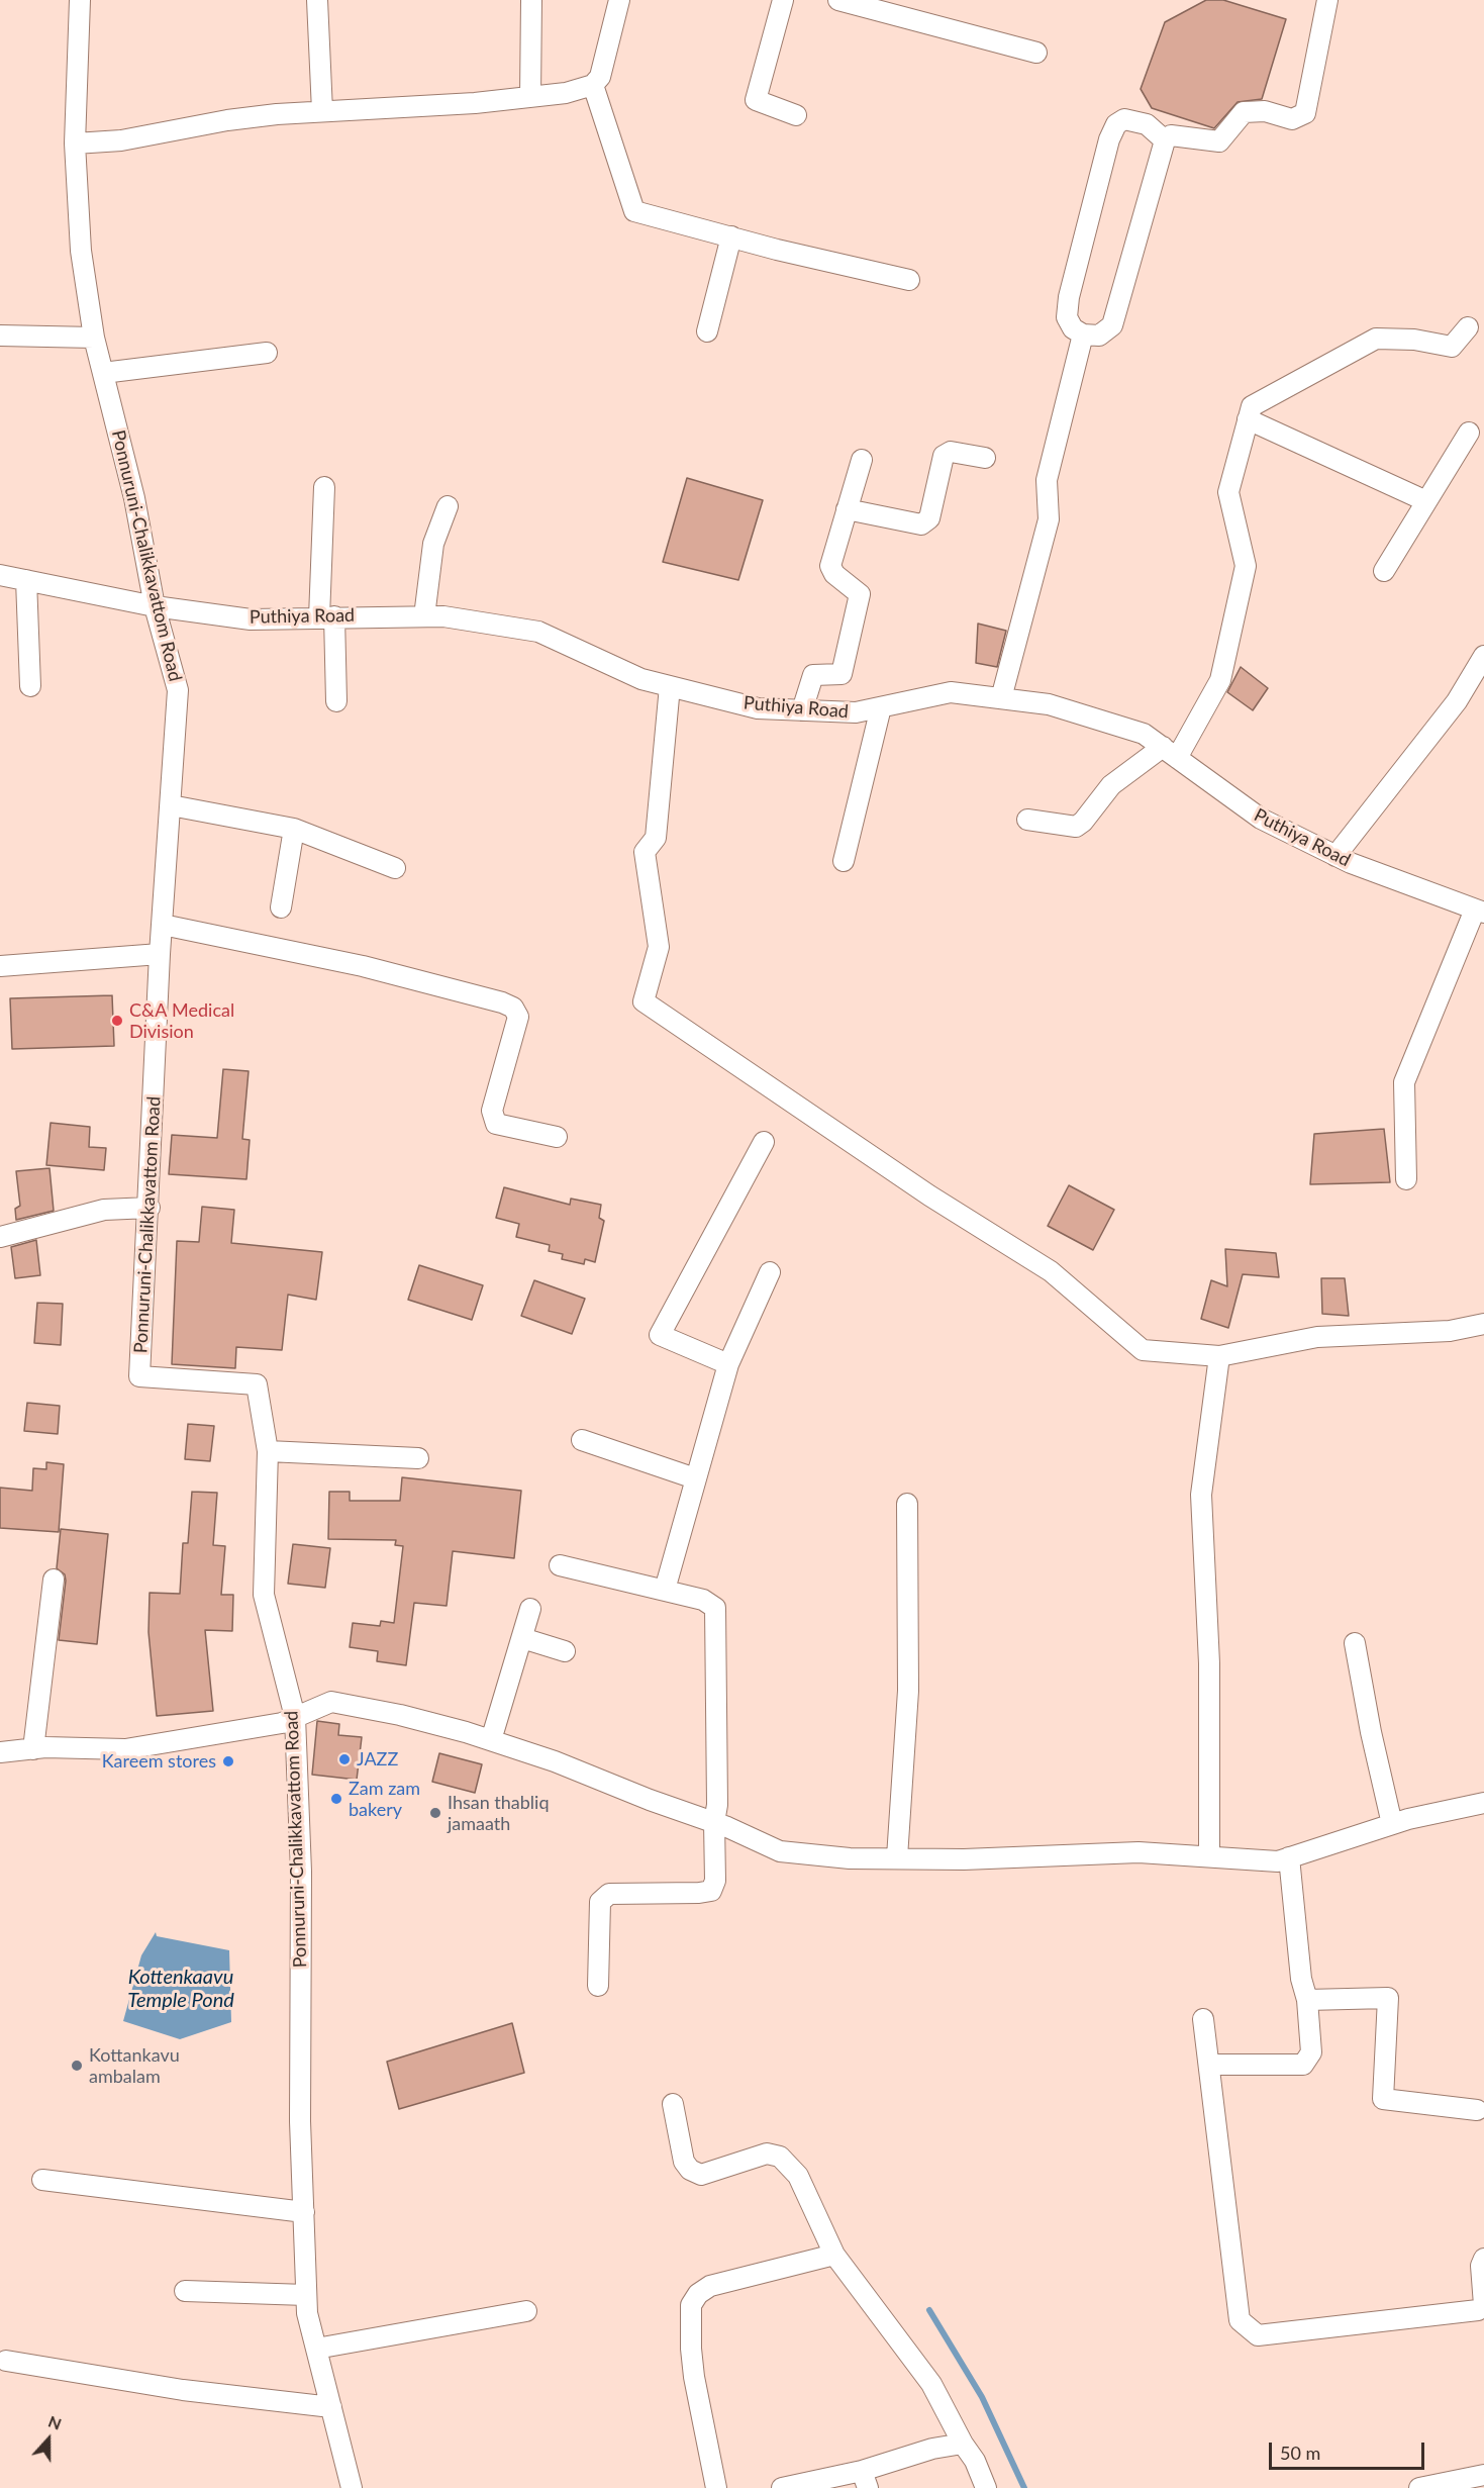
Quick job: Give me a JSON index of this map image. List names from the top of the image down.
{
  "streets": {
    "street": ["Ponnuruni-Chalikkavattom Road", "Puthiya Road"]
  },
  "crossings": [
    ["Ponnuruni-Chalikkavattom Road", "Puthiya Road"]
  ],
  "water": ["Kottenkaavu Temple Pond"],
  "places": [
    "C&A Medical Division",
    "JAZZ",
    "Kareem stores",
    "Zam zam bakery",
    "Ihsan thabliq jamaath",
    "Kottankavu ambalam"
  ],
  "scale_bar": "50 m",
  "north": "top"
}
